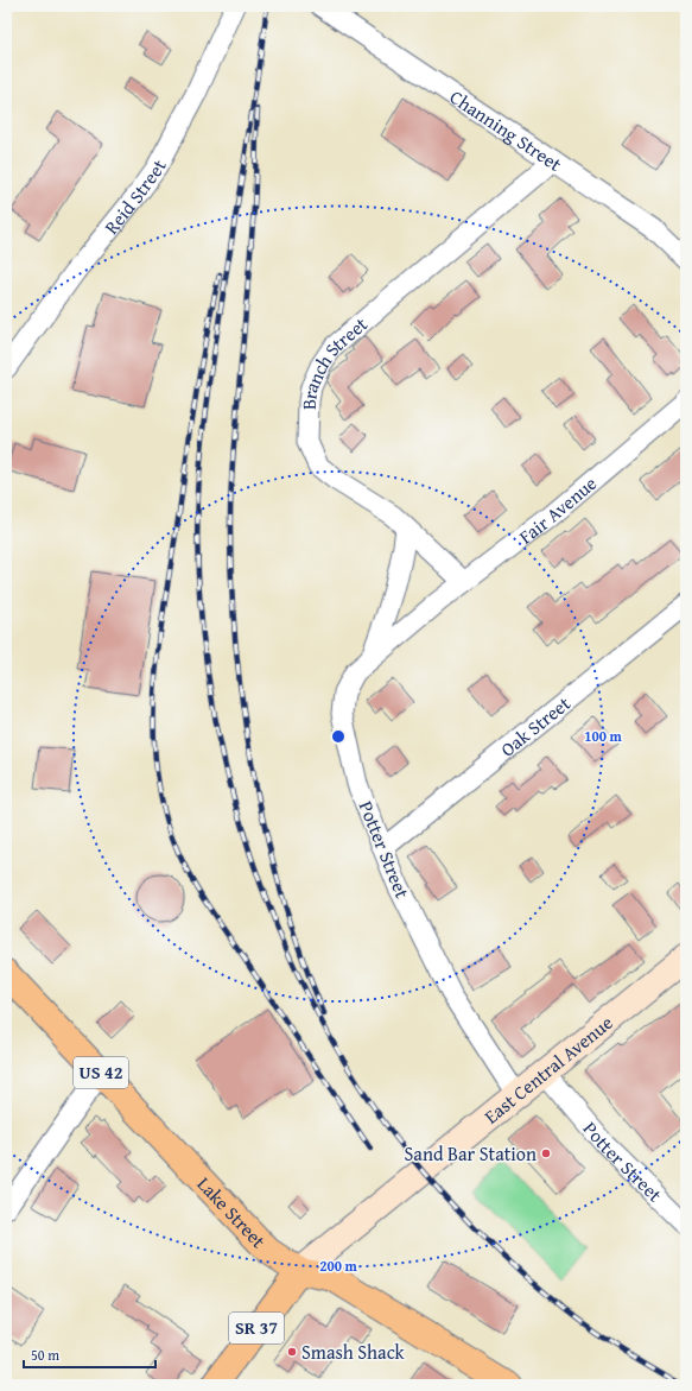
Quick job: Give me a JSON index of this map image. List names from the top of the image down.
{
  "streets": {
    "main road": [
      "East Central Avenue",
      "US 42",
      "Lake Street",
      "SR 37"
    ],
    "street": [
      "Channing Street",
      "Reid Street",
      "Branch Street",
      "Fair Avenue",
      "Oak Street",
      "Potter Street"
    ]
  },
  "crossings": [
    ["Channing Street", "Branch Street"],
    ["Branch Street", "Fair Avenue"],
    ["Fair Avenue", "Potter Street"],
    ["Oak Street", "Potter Street"],
    ["Potter Street", "East Central Avenue"],
    ["East Central Avenue", "Lake Street"]
  ],
  "places": ["Sand Bar Station", "Smash Shack"],
  "scale_bar": "50 m",
  "rings": ["100 m", "200 m"]
}
